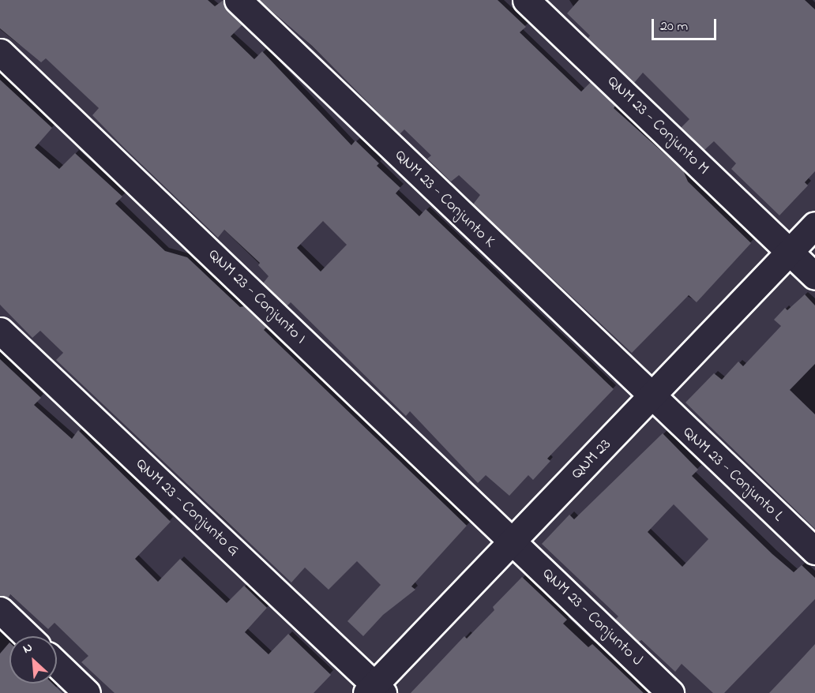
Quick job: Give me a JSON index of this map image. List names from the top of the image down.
{
  "streets": {
    "street": [
      "QNM 23 - Conjunto M",
      "QNM 23 - Conjunto K",
      "QNM 23 - Conjunto I",
      "QNM 23",
      "QNM 23 - Conjunto L",
      "QNM 23 - Conjunto G",
      "QNM 23 - Conjunto J"
    ]
  },
  "crossings": [
    ["QNM 23 - Conjunto M", "QNM 23"],
    ["QNM 23 - Conjunto K", "QNM 23"],
    ["QNM 23 - Conjunto K", "QNM 23 - Conjunto L"],
    ["QNM 23 - Conjunto I", "QNM 23"],
    ["QNM 23 - Conjunto I", "QNM 23 - Conjunto J"],
    ["QNM 23", "QNM 23 - Conjunto L"],
    ["QNM 23", "QNM 23 - Conjunto G"],
    ["QNM 23", "QNM 23 - Conjunto J"]
  ],
  "scale_bar": "20 m",
  "north": "top left"
}
